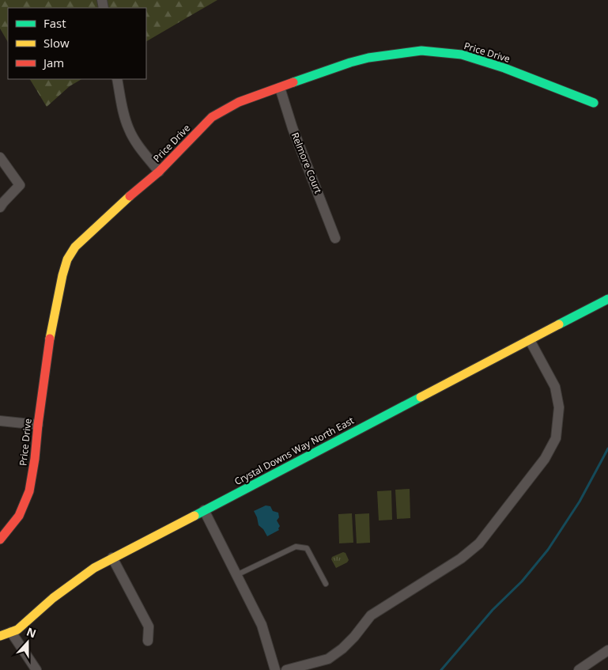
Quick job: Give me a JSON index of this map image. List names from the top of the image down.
{
  "streets": {
    "street": ["Price Drive", "Relmore Court", "Crystal Downs Way North East"]
  },
  "crossings": [
    ["Price Drive", "Relmore Court"]
  ],
  "legend": ["Fast", "Slow", "Jam"],
  "north": "top"
}
